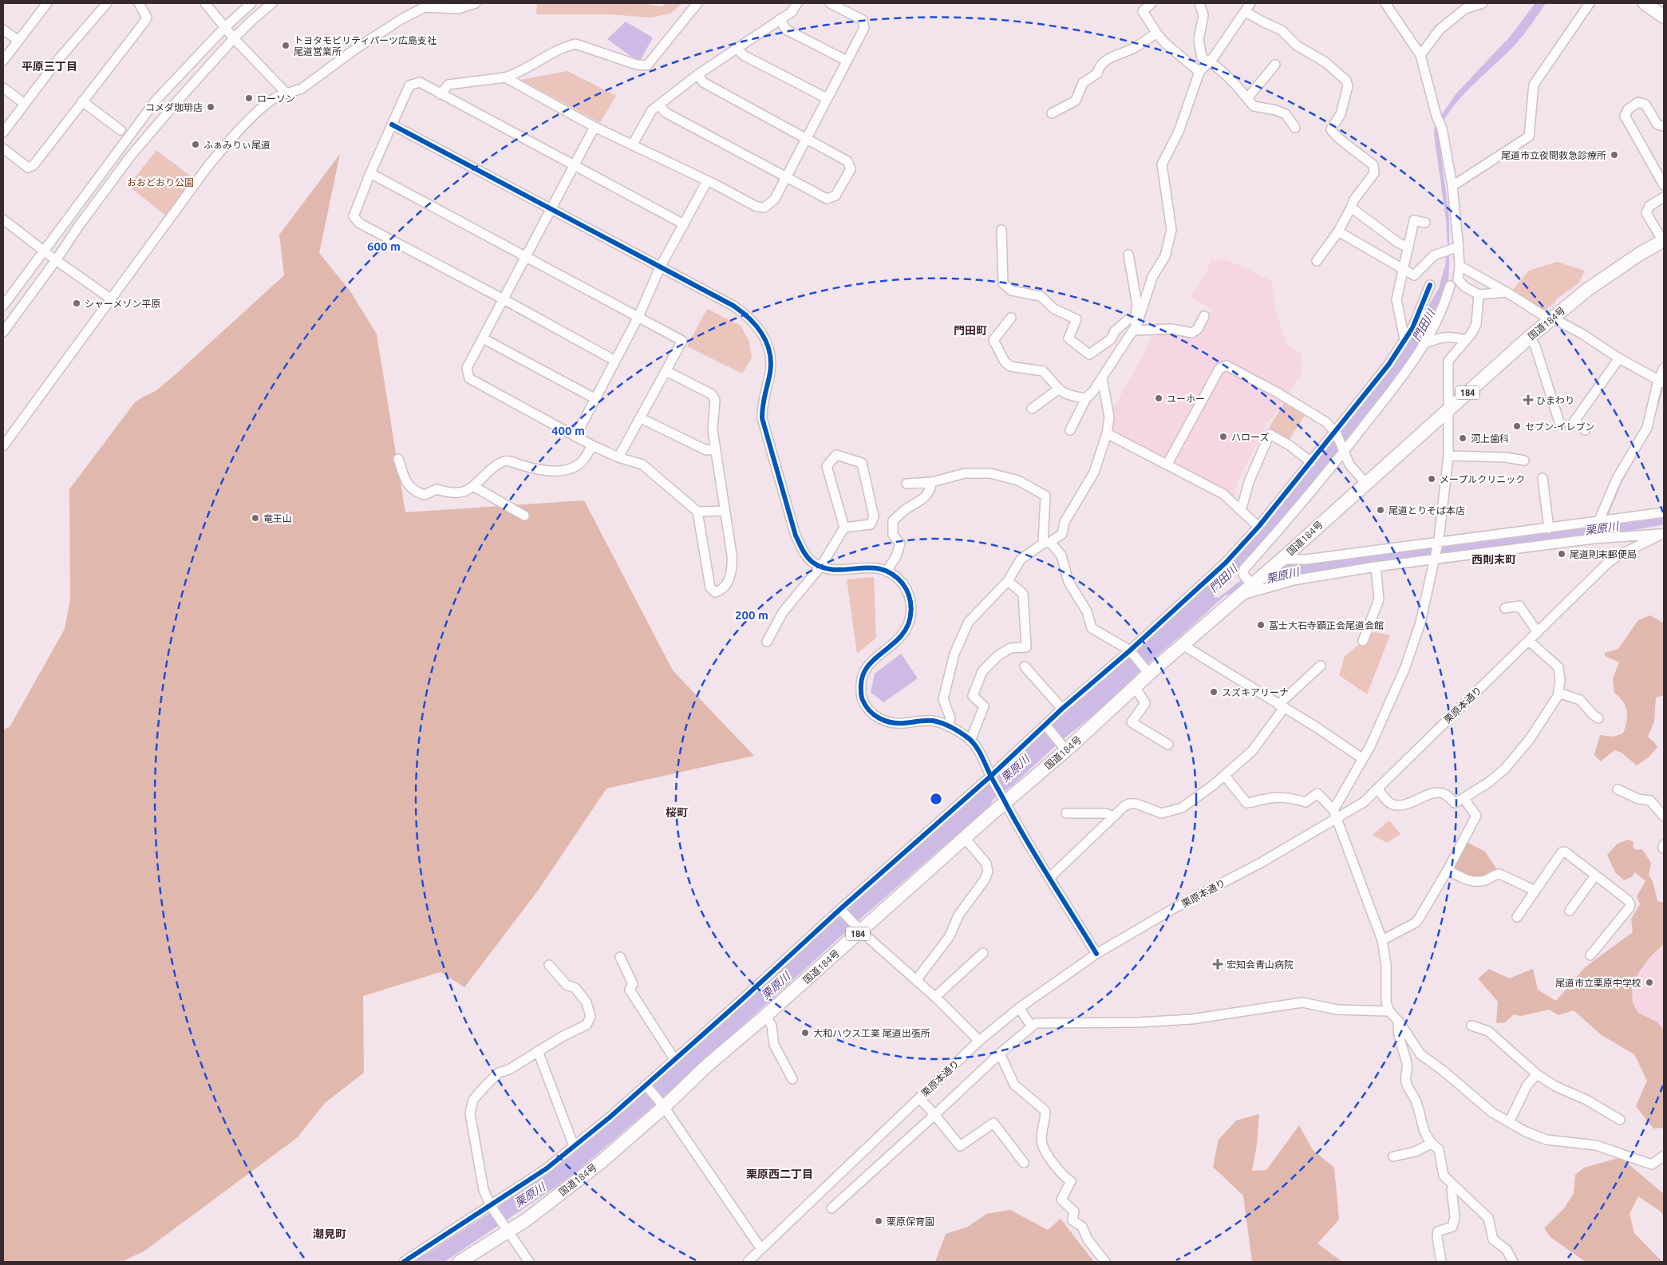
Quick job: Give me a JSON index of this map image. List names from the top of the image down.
{
  "streets": {
    "highway": ["国道184号", "184"],
    "street": ["栗原本通り"]
  },
  "districts": [
    "平原三丁目",
    "門田町",
    "西則末町",
    "桜町",
    "栗原西二丁目",
    "潮見町"
  ],
  "water": ["門田川", "栗原川"],
  "parks": ["おおどおり公園"],
  "places": {
    "other": [
      "トヨタモビリティパーツ広島支社 尾道営業所",
      "ローソン",
      "コメダ珈琲店",
      "ふぁみりぃ尾道",
      "尾道市立夜間救急診療所",
      "シャーメゾン平原",
      "ユーホー",
      "セブン-イレブン",
      "ハローズ",
      "河上歯科",
      "メープルクリニック",
      "尾道とりそば本店",
      "竜王山",
      "尾道則末郵便局",
      "冨士大石寺顕正会尾道会館",
      "スズキアリーナ",
      "尾道市立栗原中学校",
      "大和ハウス工業 尾道出張所",
      "栗原保育園"
    ],
    "health": ["ひまわり", "宏知会青山病院"]
  },
  "rings": ["600 m", "400 m", "200 m"]
}
